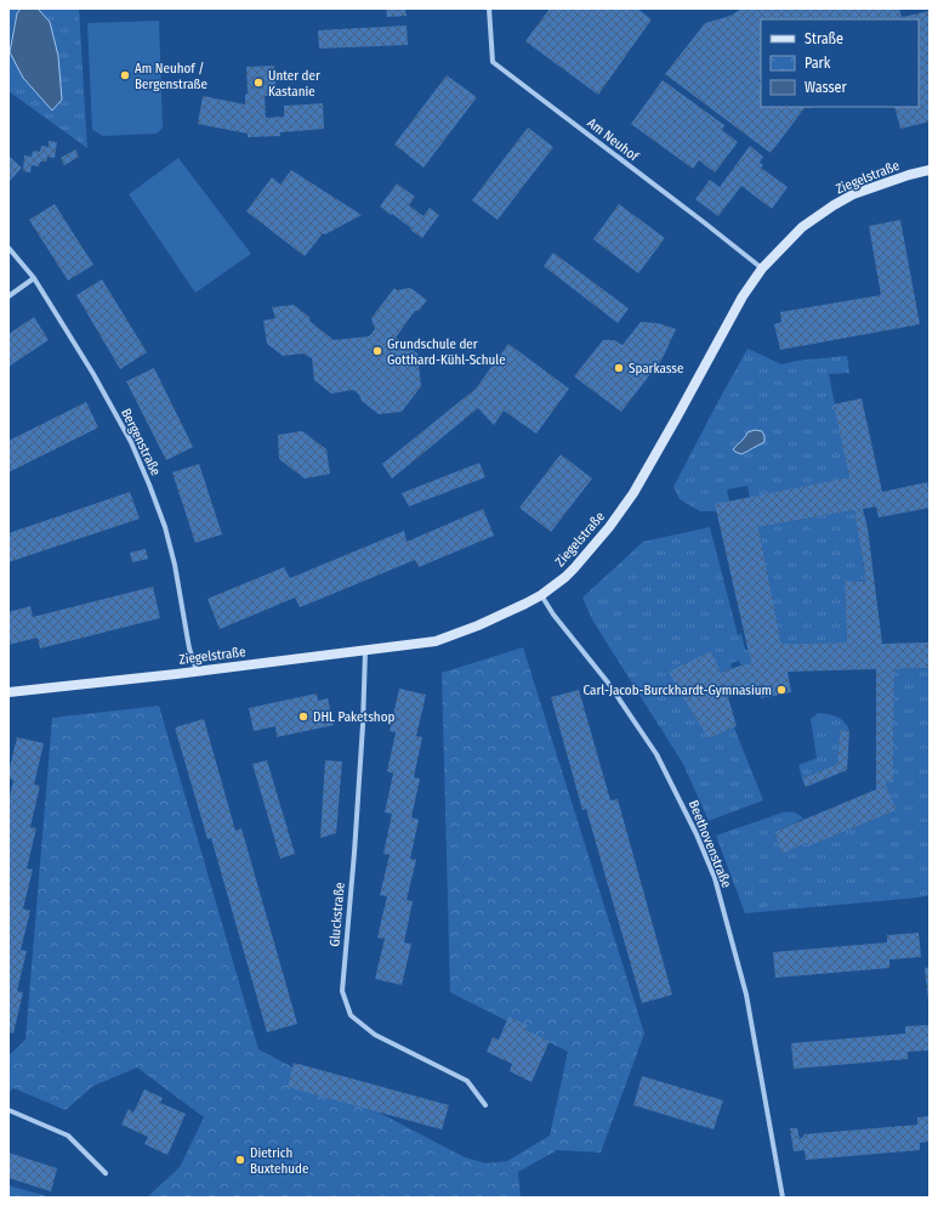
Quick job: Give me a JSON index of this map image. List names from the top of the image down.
{
  "streets": {
    "main road": ["Ziegelstraße"],
    "street": [
      "Am Neuhof",
      "Bergenstraße",
      "Beethovenstraße",
      "Gluckstraße"
    ]
  },
  "crossings": [
    ["Am Neuhof", "Ziegelstraße"],
    ["Ziegelstraße", "Bergenstraße"],
    ["Ziegelstraße", "Beethovenstraße"],
    ["Ziegelstraße", "Gluckstraße"]
  ],
  "places": [
    "Am Neuhof / Bergenstraße",
    "Unter der Kastanie",
    "Grundschule der Gotthard-Kühl-Schule",
    "Sparkasse",
    "Carl-Jacob-Burckhardt-Gymnasium",
    "DHL Paketshop",
    "Dietrich Buxtehude"
  ],
  "legend": ["Straße", "Park", "Wasser"]
}
